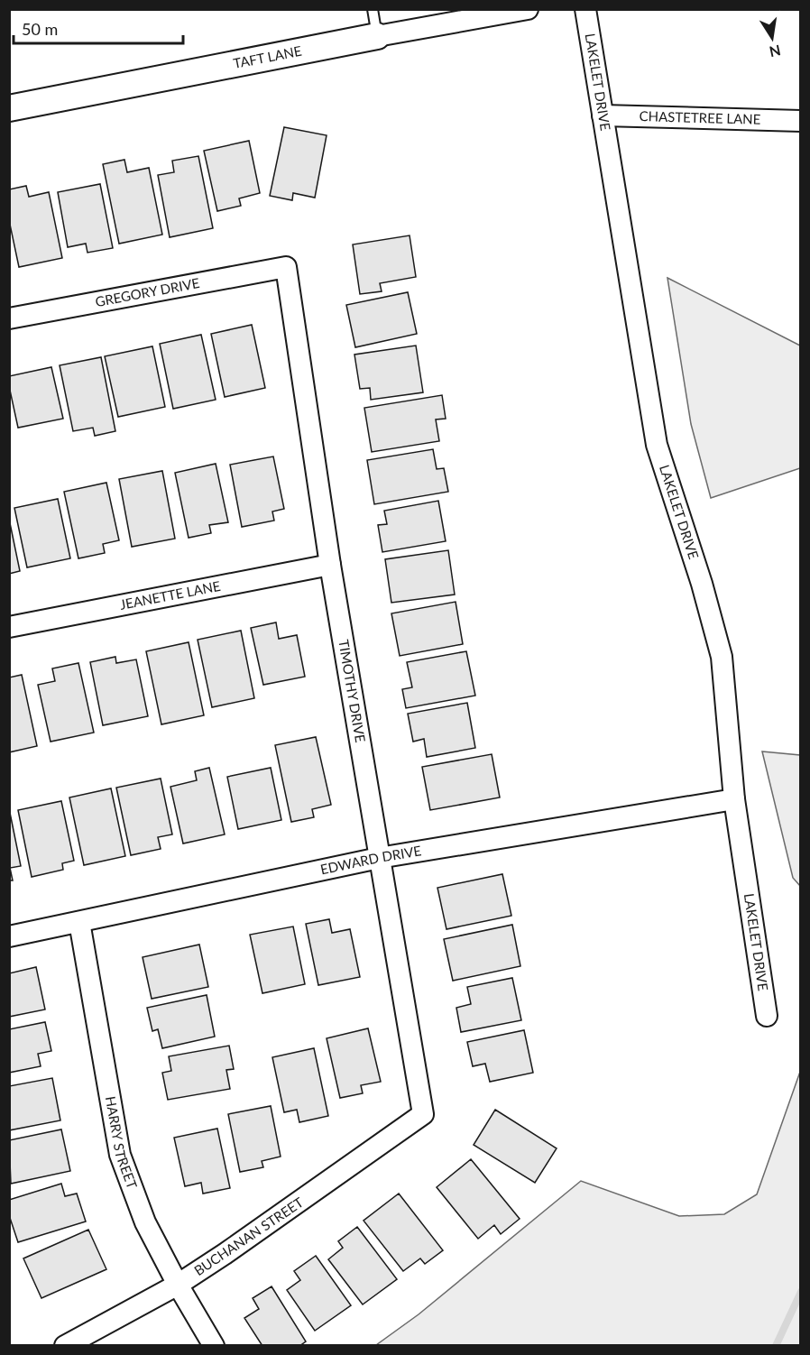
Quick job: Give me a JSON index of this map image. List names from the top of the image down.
{
  "streets": {
    "street": [
      "TAFT LANE",
      "LAKELET DRIVE",
      "CHASTETREE LANE",
      "GREGORY DRIVE",
      "JEANETTE LANE",
      "TIMOTHY DRIVE",
      "EDWARD DRIVE",
      "HARRY STREET",
      "BUCHANAN STREET"
    ]
  },
  "crossings": [
    ["LAKELET DRIVE", "CHASTETREE LANE"],
    ["LAKELET DRIVE", "EDWARD DRIVE"],
    ["GREGORY DRIVE", "TIMOTHY DRIVE"],
    ["JEANETTE LANE", "TIMOTHY DRIVE"],
    ["TIMOTHY DRIVE", "EDWARD DRIVE"],
    ["TIMOTHY DRIVE", "BUCHANAN STREET"],
    ["EDWARD DRIVE", "HARRY STREET"],
    ["HARRY STREET", "BUCHANAN STREET"]
  ],
  "scale_bar": "50 m",
  "north": "bottom"
}
